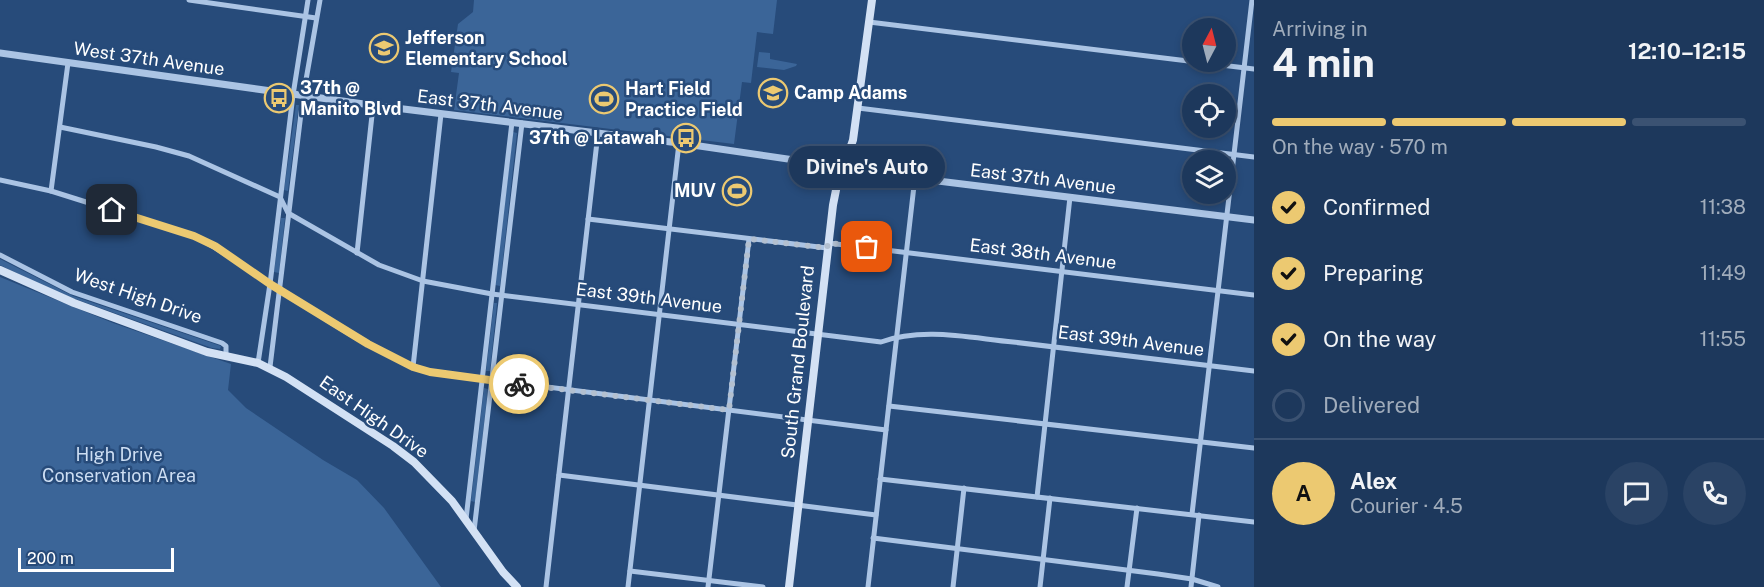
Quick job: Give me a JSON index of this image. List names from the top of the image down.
{
  "streets": {
    "main road": ["West High Drive", "South Grand Boulevard", "East High Drive"],
    "street": [
      "West 37th Avenue",
      "East 37th Avenue",
      "East 38th Avenue",
      "East 39th Avenue"
    ]
  },
  "crossings": [
    ["West 37th Avenue", "East 37th Avenue"],
    ["East 37th Avenue", "South Grand Boulevard"],
    ["East 38th Avenue", "South Grand Boulevard"],
    ["West High Drive", "East High Drive"],
    ["East 39th Avenue", "South Grand Boulevard"]
  ],
  "parks": ["High Drive Conservation Area"],
  "places": {
    "school or university": ["Jefferson Elementary School", "Camp Adams"],
    "bus stop": ["37th @ Manito Blvd", "37th @ Latawah"],
    "sports": ["Hart Field Practice Field", "MUV"],
    "other": ["Divine's Auto"]
  },
  "scale_bar": "200 m",
  "north": "top",
  "page": {
    "heading": ["4 min", "Arriving in", "12:10–12:15"],
    "panel": ["Alex", "Courier · 4.5"],
    "bar": "On the way · 570 m",
    "bubble": "Divine's Auto",
    "list": [
      ["Confirmed", "11:38"],
      ["Preparing", "11:49"],
      ["On the way", "11:55"],
      "Delivered"
    ],
    "round": "A",
    "scale": "200 m"
  }
}
